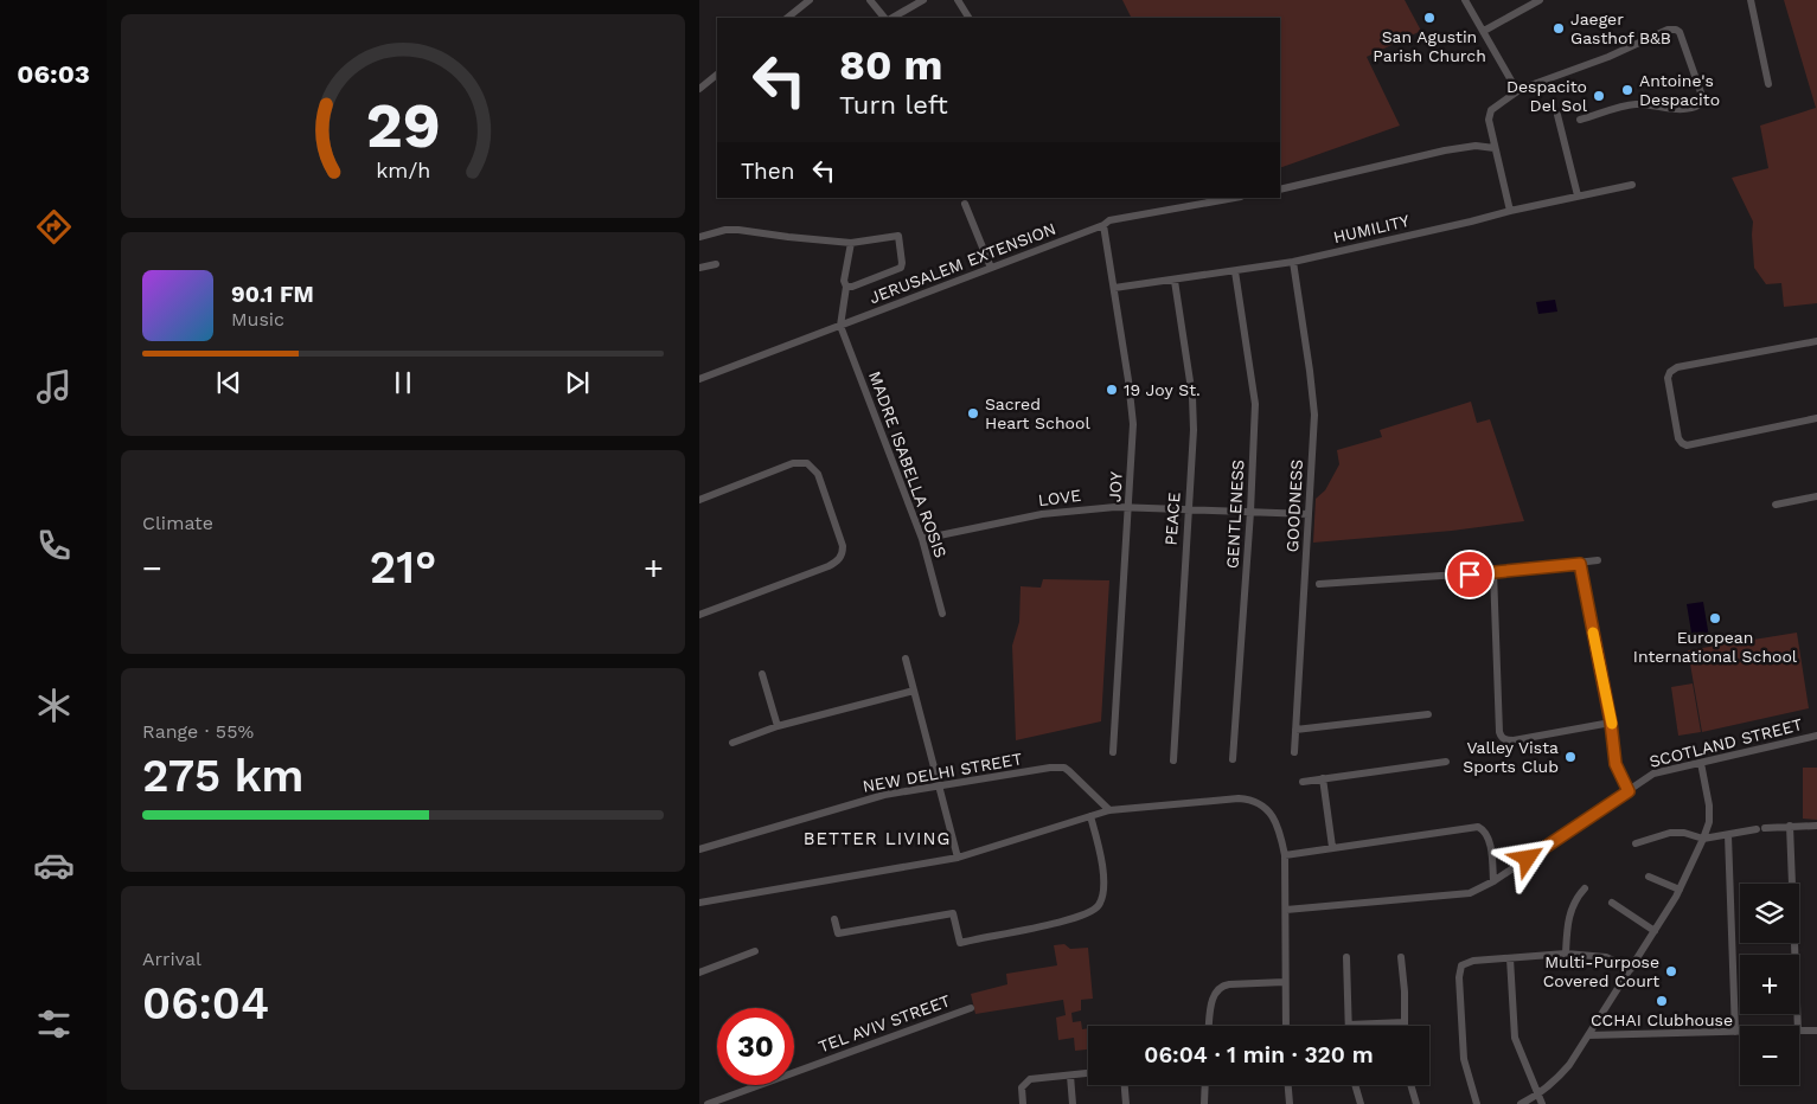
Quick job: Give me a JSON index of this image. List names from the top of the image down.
{
  "streets": {
    "street": [
      "HUMILITY",
      "JERUSALEM EXTENSION",
      "MADRE ISABELLA ROSIS",
      "JOY",
      "LOVE",
      "GOODNESS",
      "GENTLENESS",
      "PEACE",
      "SCOTLAND STREET",
      "NEW DELHI STREET",
      "TEL AVIV STREET"
    ]
  },
  "crossings": [
    ["HUMILITY", "JOY"],
    ["HUMILITY", "GOODNESS"],
    ["HUMILITY", "GENTLENESS"],
    ["HUMILITY", "PEACE"],
    ["JERUSALEM EXTENSION", "MADRE ISABELLA ROSIS"],
    ["JERUSALEM EXTENSION", "JOY"],
    ["MADRE ISABELLA ROSIS", "LOVE"],
    ["JOY", "LOVE"],
    ["LOVE", "GOODNESS"],
    ["LOVE", "GENTLENESS"],
    ["LOVE", "PEACE"]
  ],
  "districts": ["BETTER LIVING"],
  "places": [
    "San Agustin Parish Church",
    "Jaeger Gasthof B&B",
    "Antoine's Despacito",
    "Despacito Del Sol",
    "19 Joy St.",
    "Sacred Heart School",
    "European International School",
    "Valley Vista Sports Club",
    "Multi-Purpose Covered Court",
    "CCHAI Clubhouse"
  ],
  "page": {
    "tabs": "06:03",
    "turn": ["80 m", "Turn left"],
    "then": "Then",
    "song": ["90.1 FM", "Music"],
    "tile": [
      "Climate",
      ["Range · 55%", "275 km"],
      ["Arrival", "06:04"]
    ],
    "heat": ["−", "21°", "+"],
    "map_buttons": ["+", "−"],
    "limit": "30",
    "trip": "06:04 · 1 min · 320 m",
    "gauge": ["29", "km/h"]
  }
}
